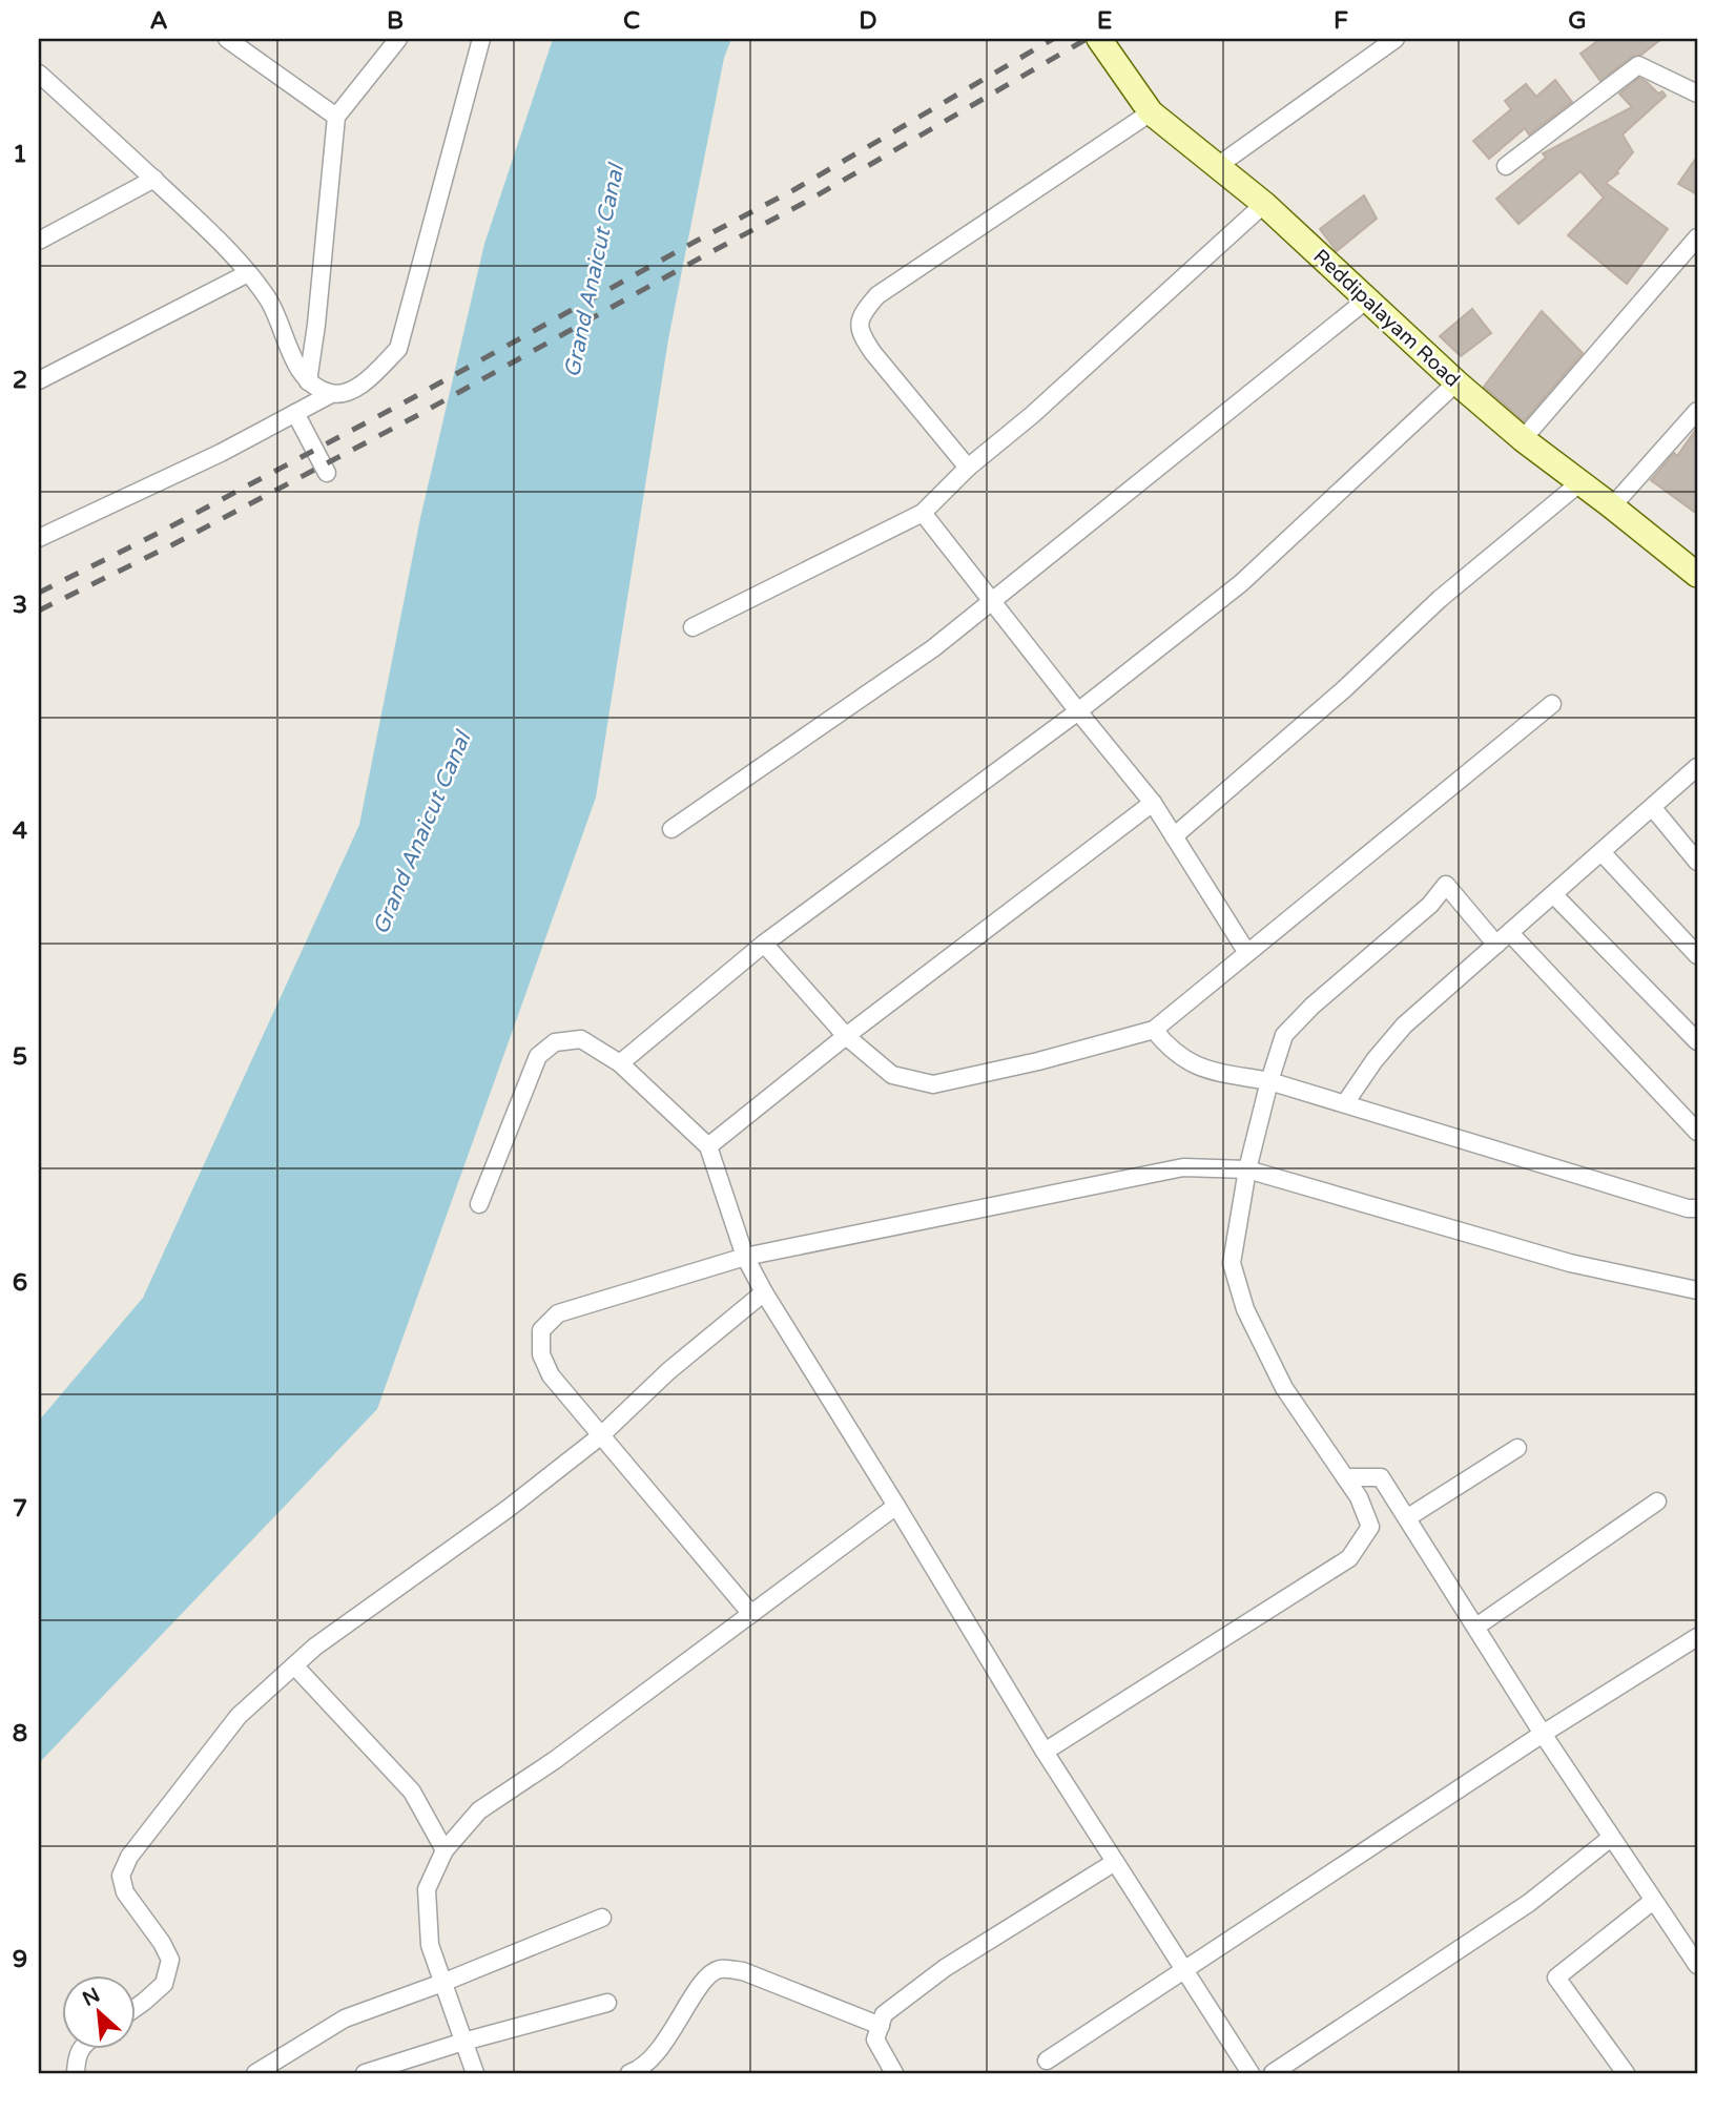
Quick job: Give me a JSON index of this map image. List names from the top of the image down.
{
  "streets": {
    "street": ["Reddipalayam Road"]
  },
  "water": ["Grand Anaicut Canal"],
  "north": "top left",
  "grid": {
    "columns": [
      "A",
      "B",
      "C",
      "D",
      "E",
      "F",
      "G"
    ],
    "rows": [
      "1",
      "2",
      "3",
      "4",
      "5",
      "6",
      "7",
      "8",
      "9"
    ]
  }
}
